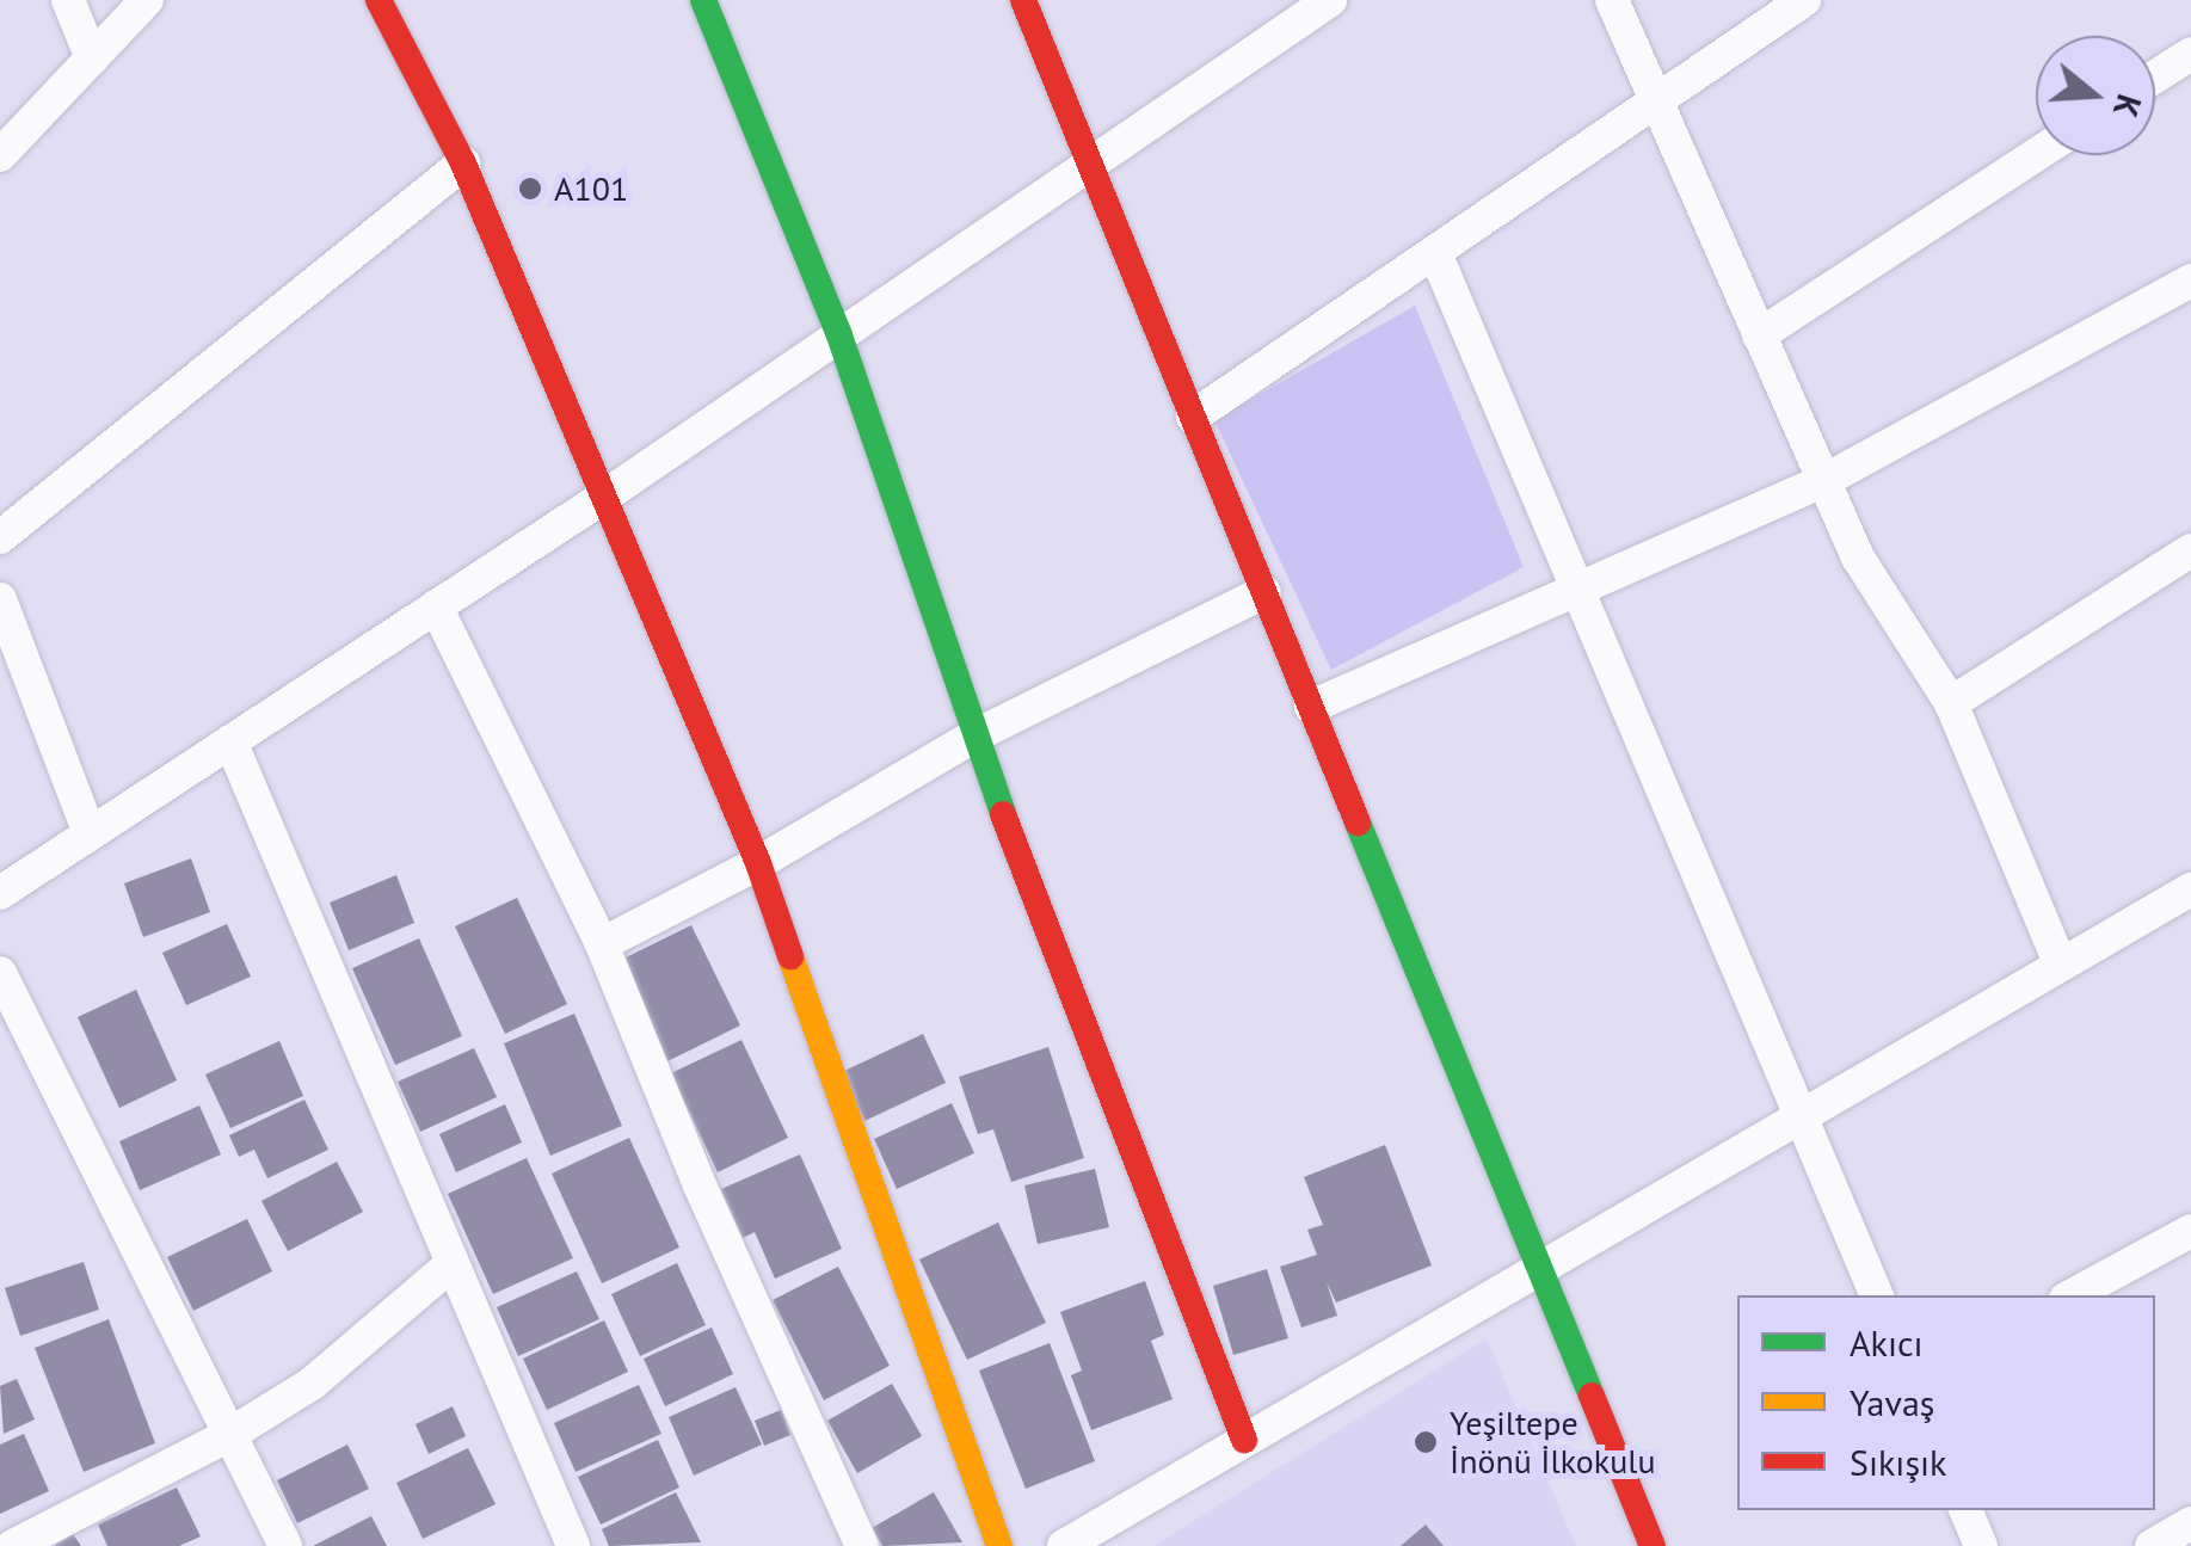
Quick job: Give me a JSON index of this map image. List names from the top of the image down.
{
  "places": ["A101", "Yeşiltepe İnönü İlkokulu"],
  "legend": ["Akıcı", "Yavaş", "Sıkışık"],
  "north": "right"
}
